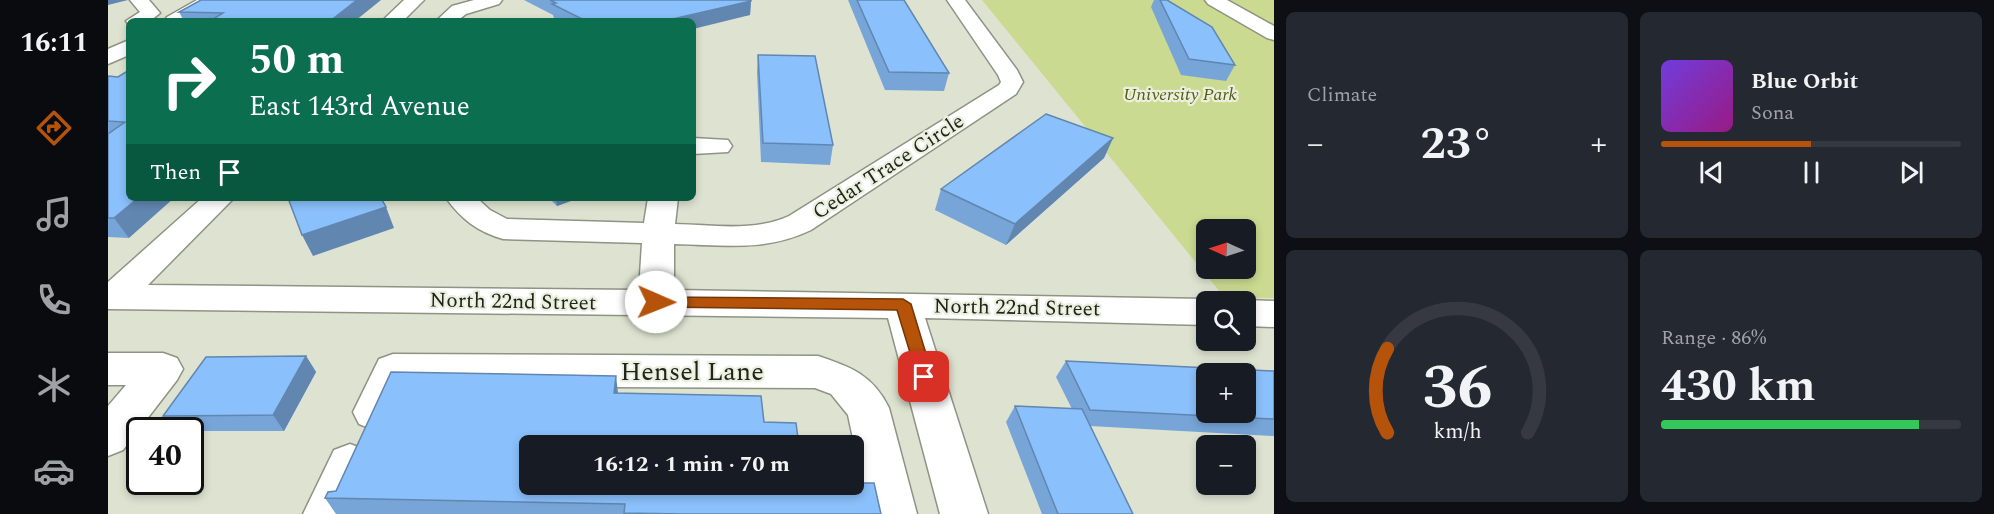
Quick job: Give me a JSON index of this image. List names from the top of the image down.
{
  "streets": {
    "street": ["Cedar Trace Circle", "North 22nd Street", "Hensel Lane"]
  },
  "parks": ["University Park"],
  "north": "left",
  "page": {
    "tabs": "16:11",
    "tile": [
      "Climate",
      ["Range · 86%", "430 km"]
    ],
    "turn": ["50 m", "East 143rd Avenue"],
    "song": ["Blue Orbit", "Sona"],
    "heat": ["−", "23°", "+"],
    "then": "Then",
    "map_buttons": ["+", "−"],
    "limit": "40",
    "trip": "16:12 · 1 min · 70 m",
    "gauge": ["36", "km/h"]
  }
}
